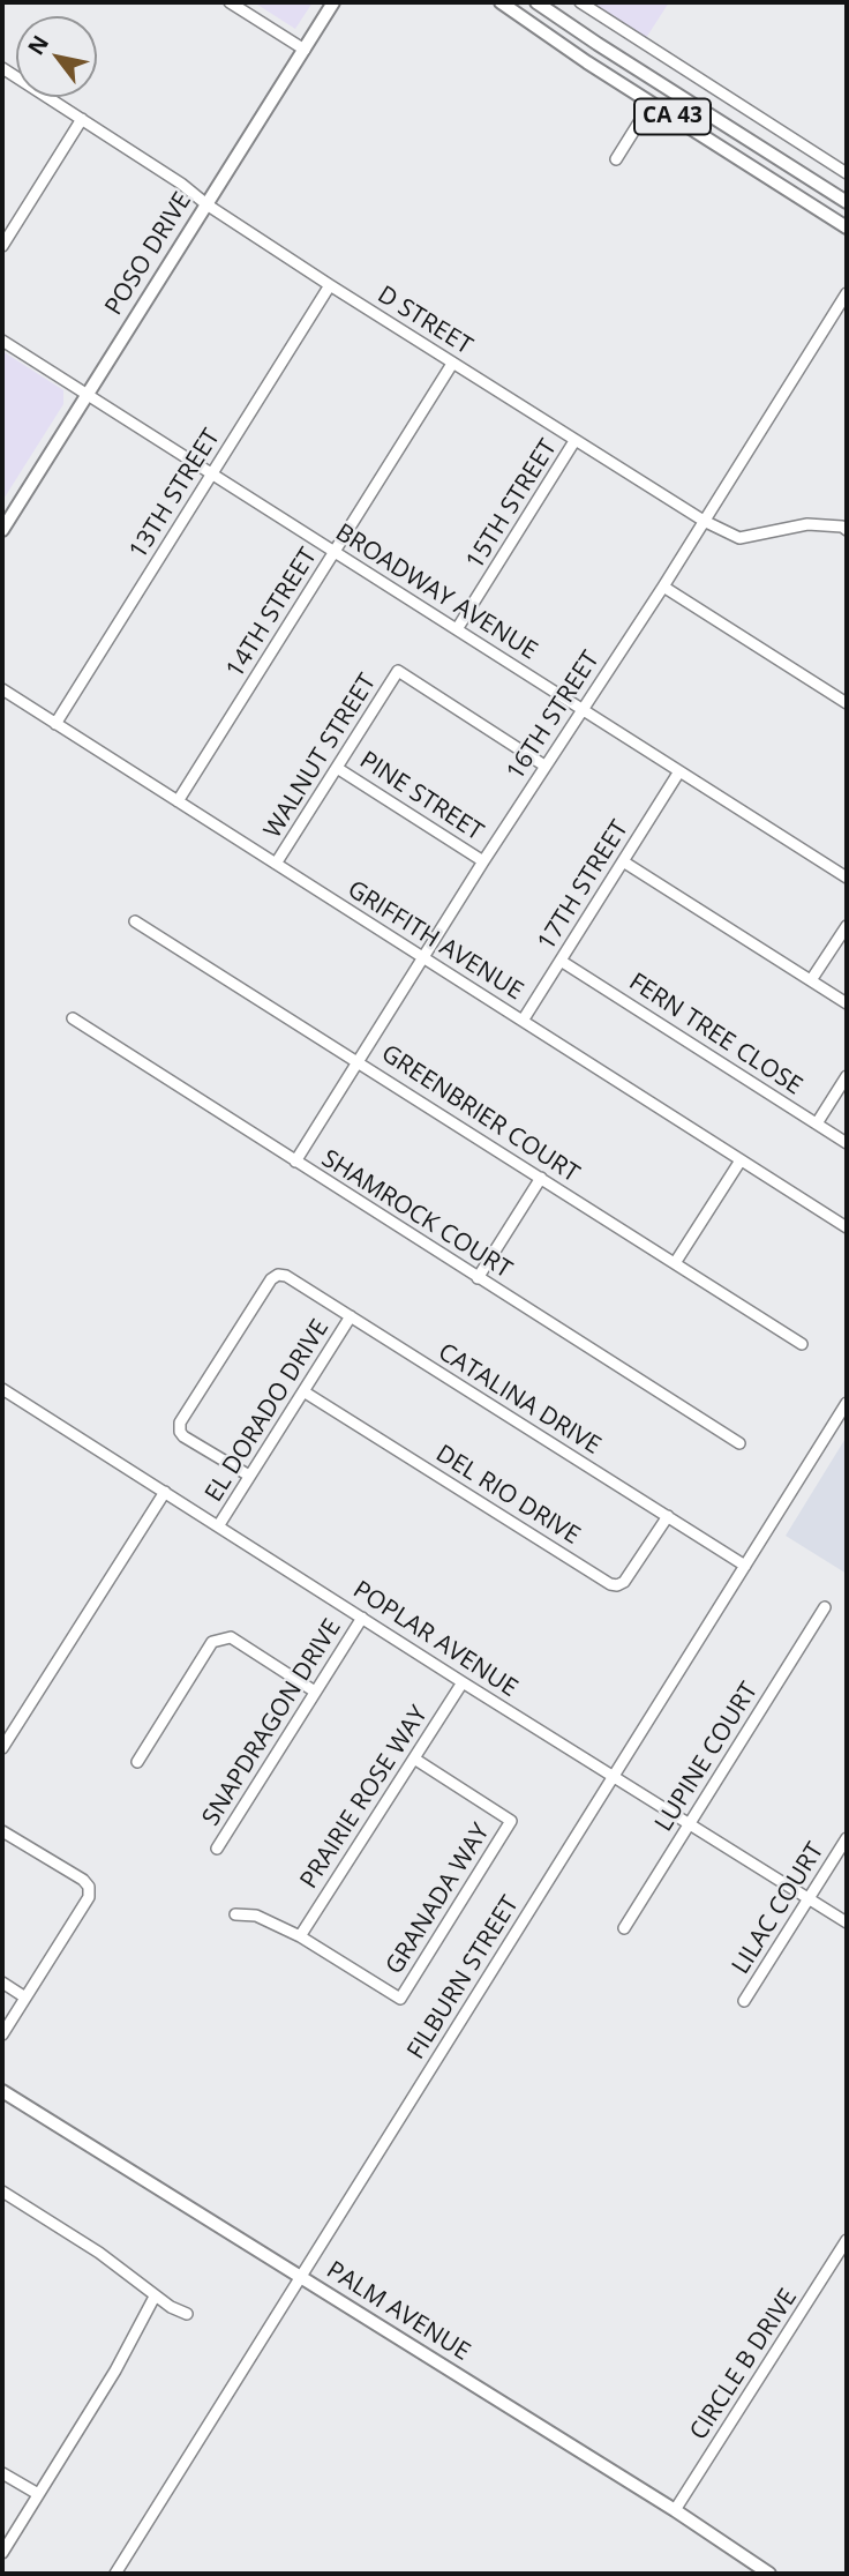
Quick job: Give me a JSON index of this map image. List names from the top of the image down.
{
  "streets": {
    "main road": ["CA 43", "POSO DRIVE", "PALM AVENUE"],
    "street": [
      "D STREET",
      "13TH STREET",
      "15TH STREET",
      "BROADWAY AVENUE",
      "14TH STREET",
      "16TH STREET",
      "WALNUT STREET",
      "PINE STREET",
      "17TH STREET",
      "GRIFFITH AVENUE",
      "FERN TREE CLOSE",
      "GREENBRIER COURT",
      "SHAMROCK COURT",
      "CATALINA DRIVE",
      "EL DORADO DRIVE",
      "DEL RIO DRIVE",
      "POPLAR AVENUE",
      "SNAPDRAGON DRIVE",
      "LUPINE COURT",
      "PRAIRIE ROSE WAY",
      "GRANADA WAY",
      "LILAC COURT",
      "FILBURN STREET",
      "CIRCLE B DRIVE"
    ]
  },
  "crossings": [
    ["POSO DRIVE", "D STREET"],
    ["POSO DRIVE", "BROADWAY AVENUE"],
    ["D STREET", "13TH STREET"],
    ["D STREET", "15TH STREET"],
    ["D STREET", "14TH STREET"],
    ["D STREET", "16TH STREET"],
    ["13TH STREET", "BROADWAY AVENUE"],
    ["13TH STREET", "GRIFFITH AVENUE"],
    ["15TH STREET", "BROADWAY AVENUE"],
    ["BROADWAY AVENUE", "14TH STREET"],
    ["BROADWAY AVENUE", "16TH STREET"],
    ["BROADWAY AVENUE", "17TH STREET"],
    ["14TH STREET", "GRIFFITH AVENUE"],
    ["16TH STREET", "WALNUT STREET"],
    ["16TH STREET", "PINE STREET"],
    ["16TH STREET", "GRIFFITH AVENUE"],
    ["16TH STREET", "GREENBRIER COURT"],
    ["16TH STREET", "SHAMROCK COURT"],
    ["WALNUT STREET", "PINE STREET"],
    ["WALNUT STREET", "GRIFFITH AVENUE"],
    ["17TH STREET", "GRIFFITH AVENUE"],
    ["17TH STREET", "FERN TREE CLOSE"],
    ["CATALINA DRIVE", "EL DORADO DRIVE"],
    ["CATALINA DRIVE", "DEL RIO DRIVE"],
    ["CATALINA DRIVE", "FILBURN STREET"],
    ["EL DORADO DRIVE", "DEL RIO DRIVE"],
    ["EL DORADO DRIVE", "POPLAR AVENUE"],
    ["POPLAR AVENUE", "SNAPDRAGON DRIVE"],
    ["POPLAR AVENUE", "LUPINE COURT"],
    ["POPLAR AVENUE", "PRAIRIE ROSE WAY"],
    ["POPLAR AVENUE", "LILAC COURT"],
    ["POPLAR AVENUE", "FILBURN STREET"],
    ["PRAIRIE ROSE WAY", "GRANADA WAY"],
    ["FILBURN STREET", "PALM AVENUE"],
    ["PALM AVENUE", "CIRCLE B DRIVE"]
  ],
  "north": "top left"
}
